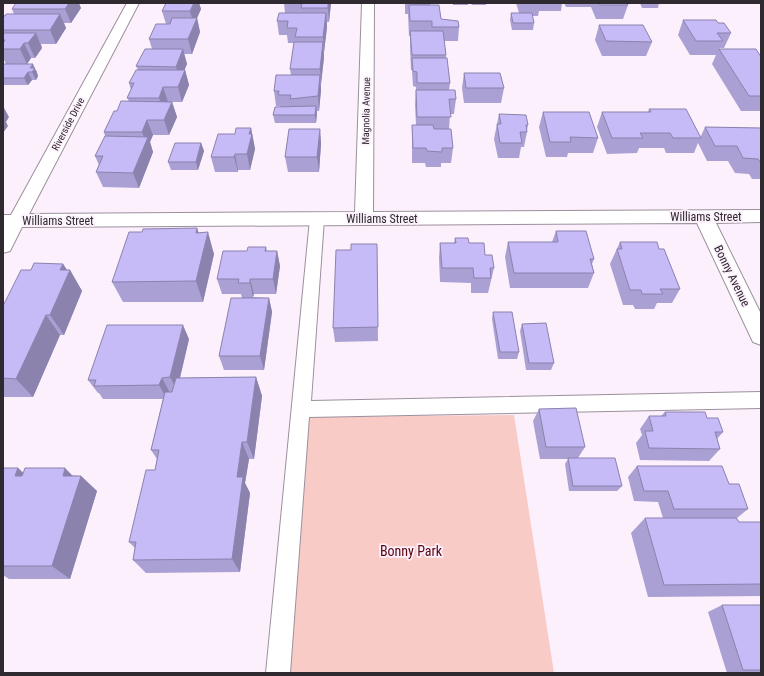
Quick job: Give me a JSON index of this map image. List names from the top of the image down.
{
  "streets": {
    "street": [
      "Magnolia Avenue",
      "Riverside Drive",
      "Williams Street",
      "Bonny Avenue"
    ]
  },
  "crossings": [
    ["Magnolia Avenue", "Williams Street"],
    ["Riverside Drive", "Williams Street"],
    ["Williams Street", "Bonny Avenue"]
  ],
  "parks": ["Bonny Park"]
}
